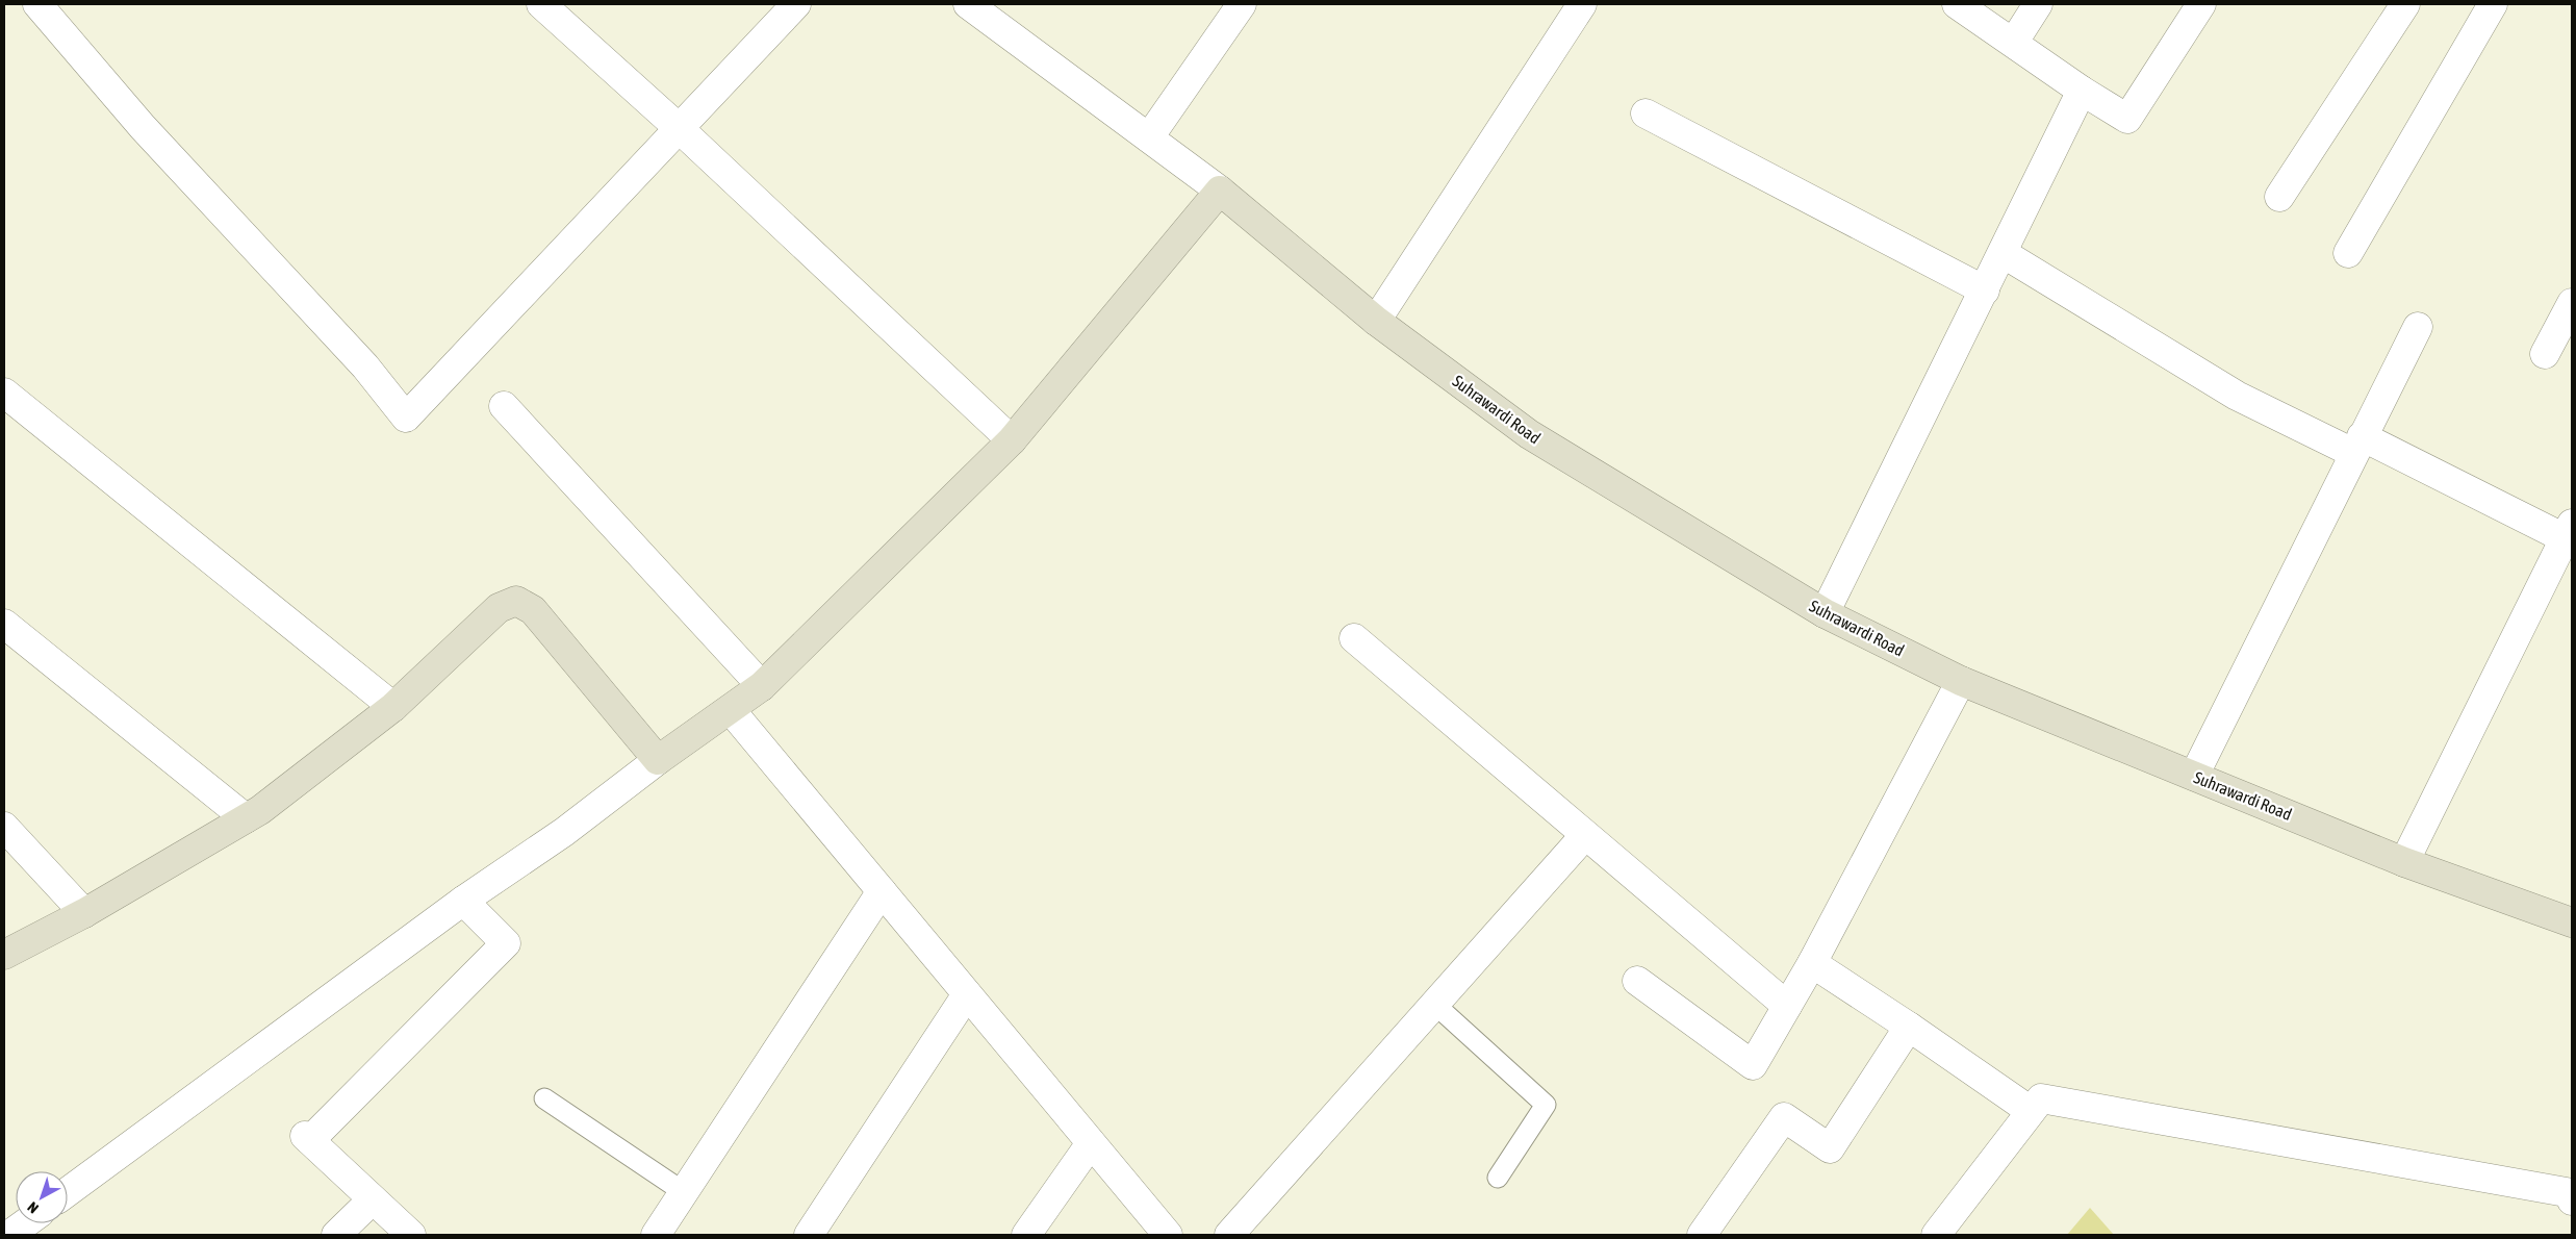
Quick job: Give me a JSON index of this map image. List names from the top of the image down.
{
  "streets": {
    "street": ["Suhrawardi Road"]
  },
  "north": "bottom left"
}
